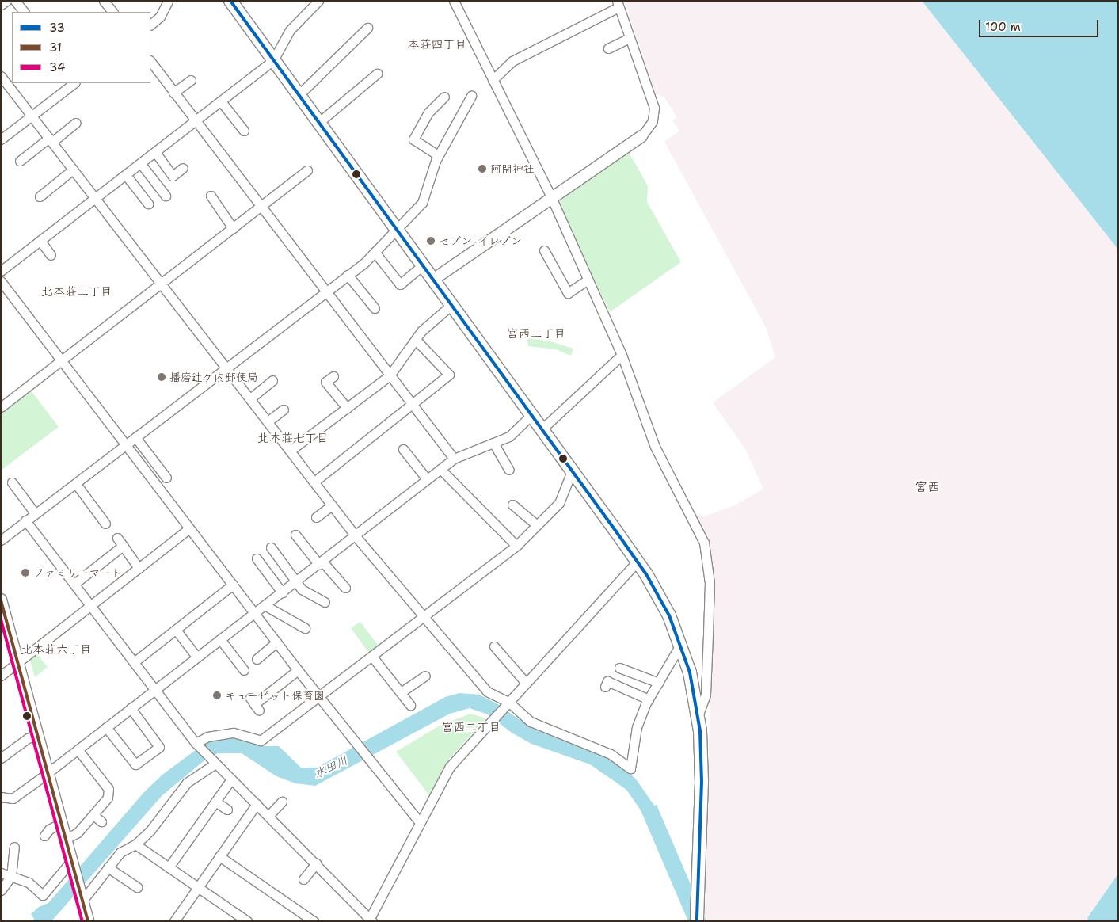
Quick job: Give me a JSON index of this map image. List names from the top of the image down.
{
  "districts": [
    "本荘四丁目",
    "北本荘三丁目",
    "宮西三丁目",
    "北本荘七丁目",
    "宮西",
    "北本荘六丁目",
    "宮西二丁目"
  ],
  "water": ["水田川"],
  "places": [
    "阿閇神社",
    "セブン-イレブン",
    "播磨辻ケ内郵便局",
    "ファミリーマート",
    "キューピット保育園"
  ],
  "lines": ["transit line 33", "transit line 31", "transit line 34"],
  "legend": ["33", "31", "34"],
  "scale_bar": "100 m"
}
